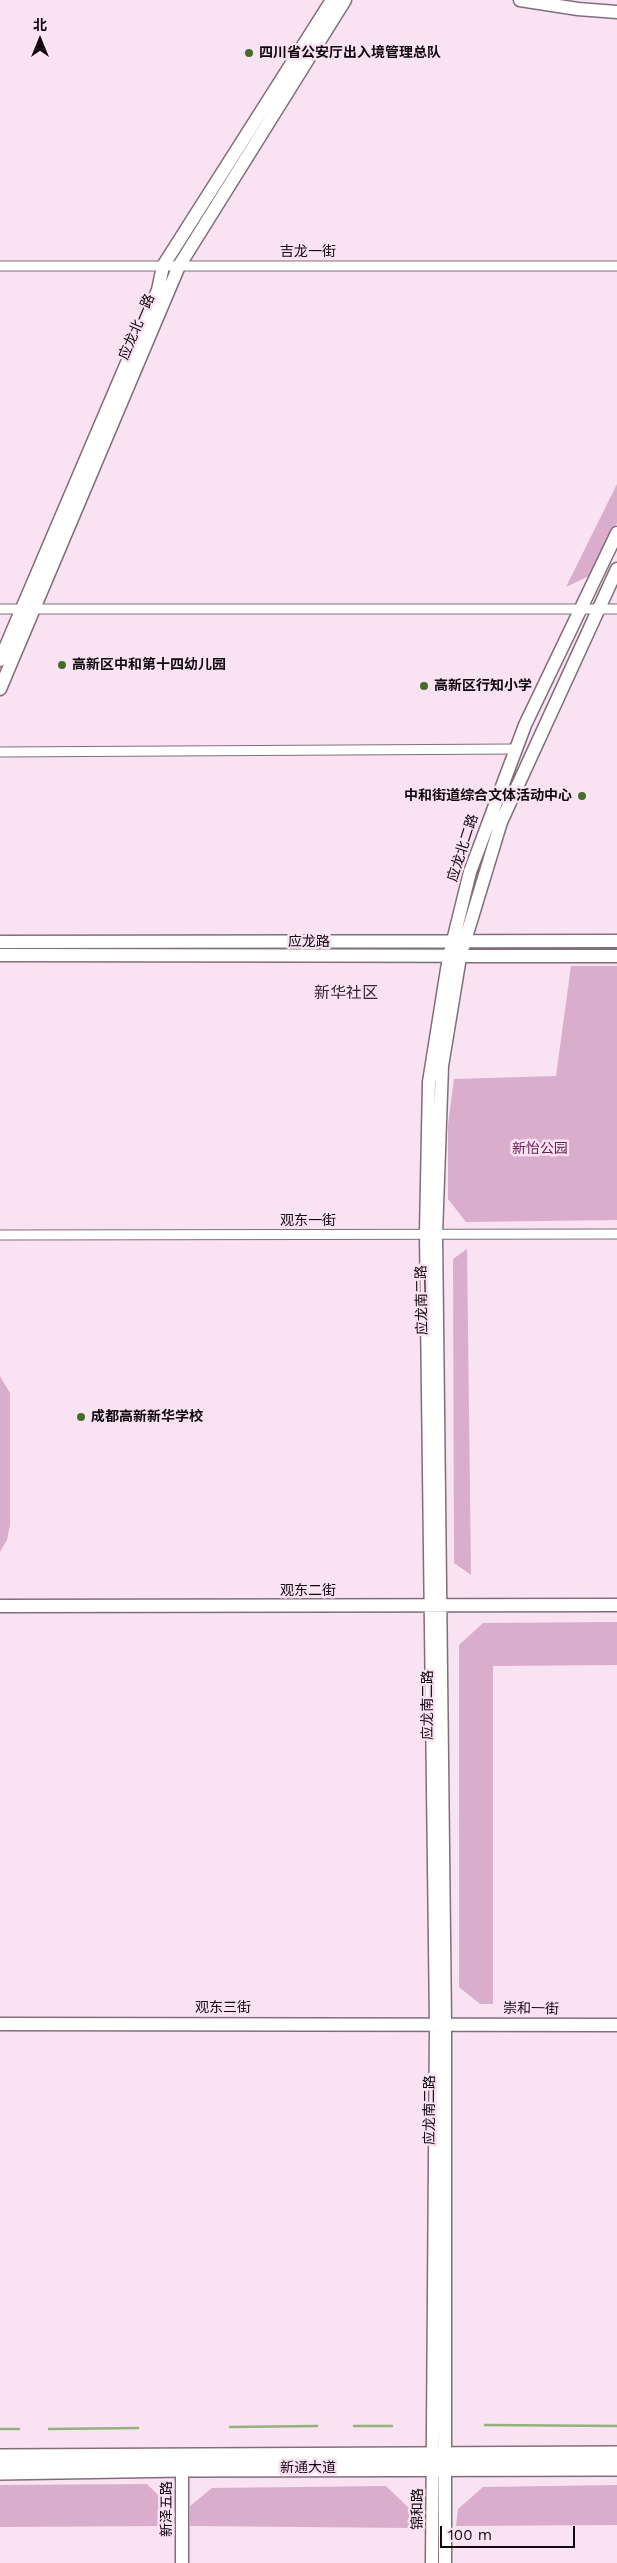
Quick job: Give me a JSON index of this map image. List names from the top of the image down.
{
  "streets": {
    "main road": ["新通大道"],
    "street": [
      "吉龙一街",
      "应龙北一路",
      "应龙北二路",
      "应龙路",
      "观东一街",
      "应龙南二路",
      "观东二街",
      "观东三街",
      "崇和一街",
      "新泽五路",
      "锦和路"
    ]
  },
  "crossings": [
    ["吉龙一街", "应龙北一路"],
    ["应龙北二路", "应龙路"],
    ["应龙北二路", "应龙南二路"],
    ["应龙路", "应龙南二路"],
    ["观东一街", "应龙南二路"],
    ["应龙南二路", "观东二街"],
    ["应龙南二路", "观东三街"],
    ["应龙南二路", "崇和一街"],
    ["应龙南二路", "新通大道"],
    ["应龙南二路", "锦和路"],
    ["观东三街", "崇和一街"],
    ["新通大道", "新泽五路"],
    ["新通大道", "锦和路"]
  ],
  "districts": ["新华社区"],
  "parks": ["新怡公园"],
  "places": [
    "四川省公安厅出入境管理总队",
    "高新区中和第十四幼儿园",
    "高新区行知小学",
    "中和街道综合文体活动中心",
    "成都高新新华学校"
  ],
  "scale_bar": "100 m",
  "north": "top"
}
